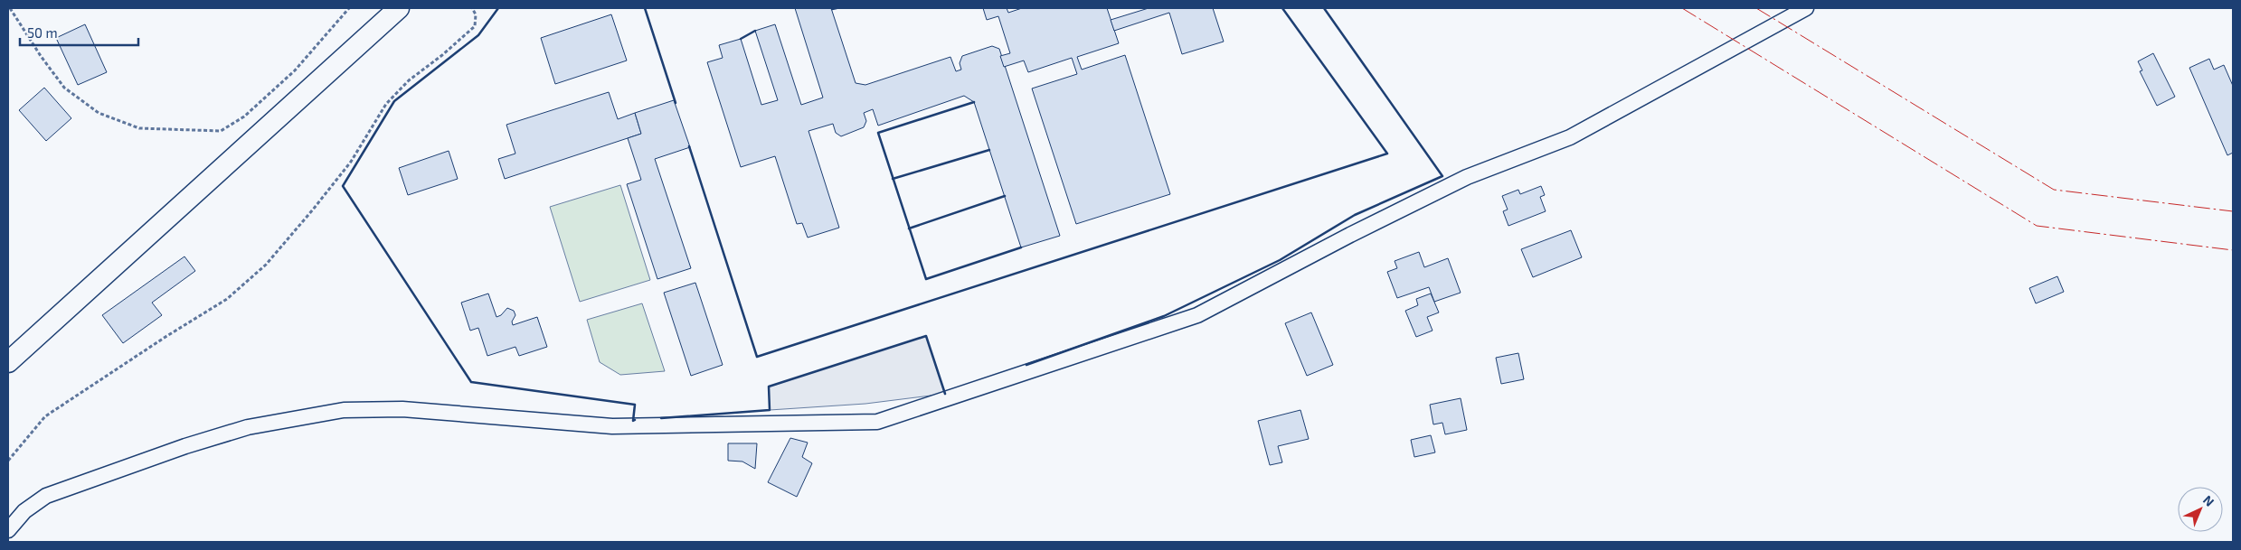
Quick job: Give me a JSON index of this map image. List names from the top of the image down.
{
  "scale_bar": "50 m",
  "north": "top right"
}
